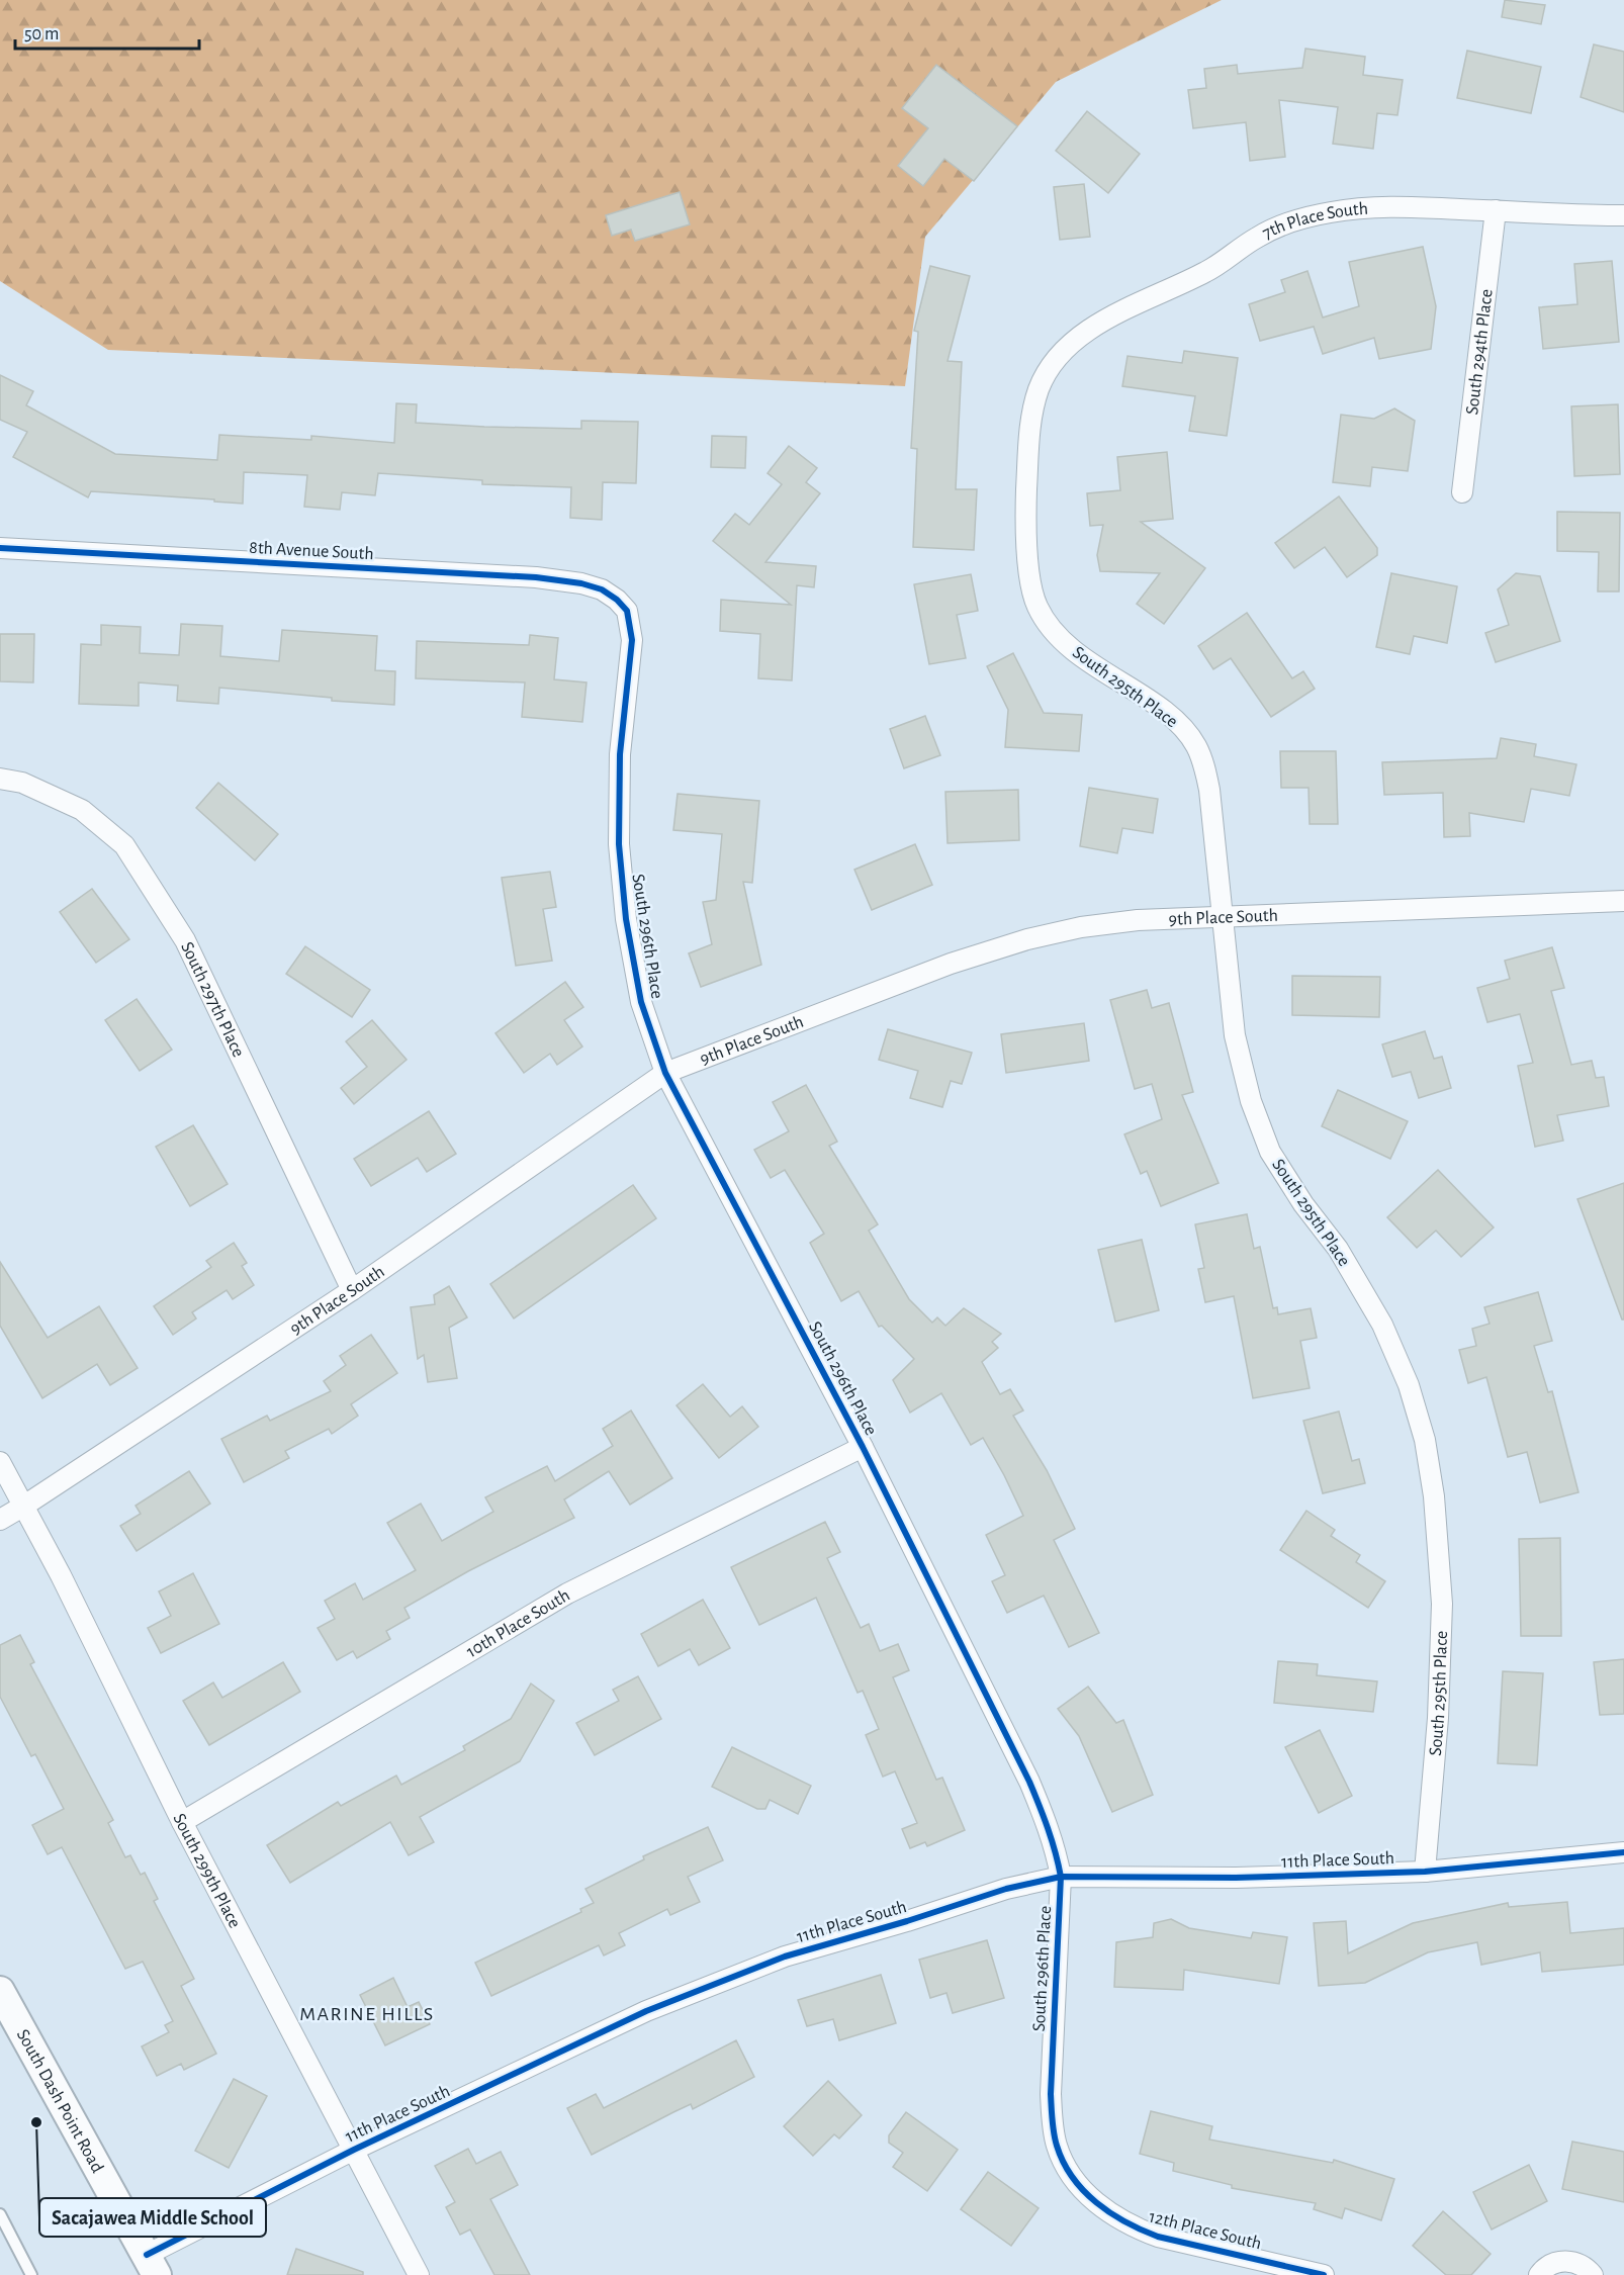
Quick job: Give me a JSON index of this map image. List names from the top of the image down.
{
  "streets": {
    "main road": ["South Dash Point Road"],
    "street": [
      "7th Place South",
      "South 294th Place",
      "8th Avenue South",
      "South 295th Place",
      "9th Place South",
      "South 296th Place",
      "South 297th Place",
      "10th Place South",
      "11th Place South",
      "South 299th Place",
      "12th Place South"
    ]
  },
  "crossings": [
    ["7th Place South", "South 294th Place"],
    ["7th Place South", "South 295th Place"],
    ["8th Avenue South", "South 296th Place"],
    ["South 295th Place", "9th Place South"],
    ["South 295th Place", "11th Place South"],
    ["9th Place South", "South 296th Place"],
    ["9th Place South", "South 297th Place"],
    ["9th Place South", "South 299th Place"],
    ["South 296th Place", "10th Place South"],
    ["South 296th Place", "11th Place South"],
    ["South 296th Place", "12th Place South"],
    ["10th Place South", "South 299th Place"],
    ["11th Place South", "South 299th Place"],
    ["11th Place South", "South Dash Point Road"]
  ],
  "districts": ["MARINE HILLS"],
  "places": ["Sacajawea Middle School"],
  "scale_bar": "50 m"
}
